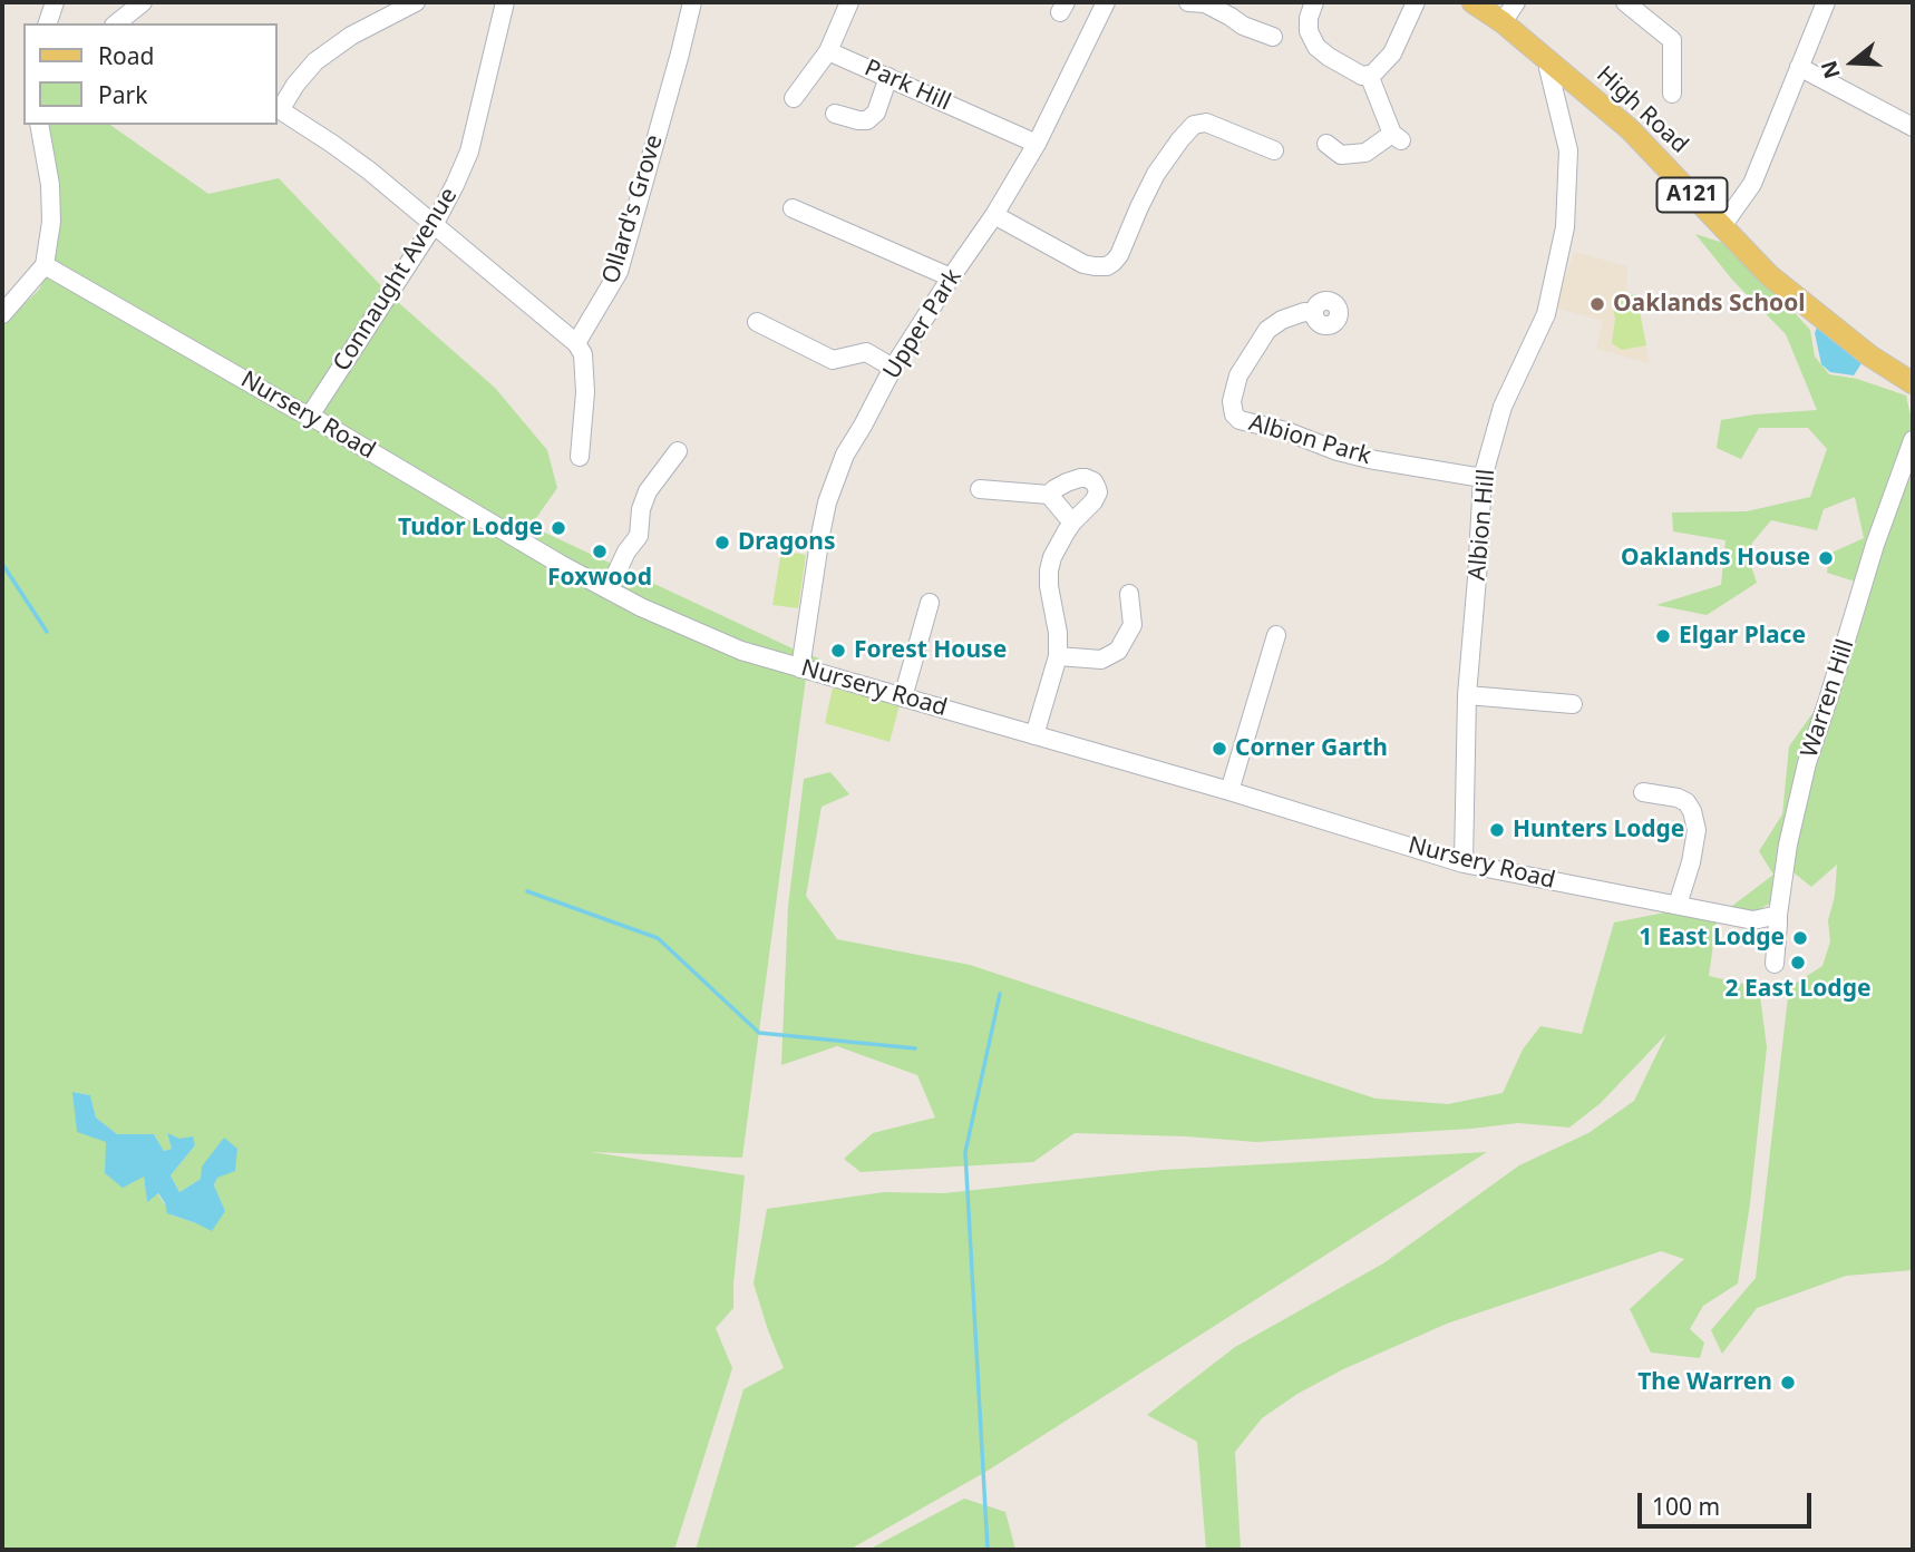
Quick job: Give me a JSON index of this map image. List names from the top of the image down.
{
  "streets": {
    "main road": ["High Road", "A121"],
    "street": [
      "Park Hill",
      "Ollard's Grove",
      "Connaught Avenue",
      "Upper Park",
      "Nursery Road",
      "Albion Park",
      "Albion Hill",
      "Warren Hill"
    ]
  },
  "crossings": [
    ["Park Hill", "Upper Park"],
    ["High Road", "Albion Hill"],
    ["Connaught Avenue", "Nursery Road"],
    ["Upper Park", "Nursery Road"],
    ["Nursery Road", "Albion Hill"],
    ["Nursery Road", "Warren Hill"],
    ["Albion Park", "Albion Hill"]
  ],
  "places": [
    "Oaklands School",
    "Tudor Lodge",
    "Dragons",
    "Foxwood",
    "Oaklands House",
    "Elgar Place",
    "Forest House",
    "Corner Garth",
    "Hunters Lodge",
    "1 East Lodge",
    "2 East Lodge",
    "The Warren"
  ],
  "legend": ["Road", "Park"],
  "scale_bar": "100 m",
  "north": "left"
}
